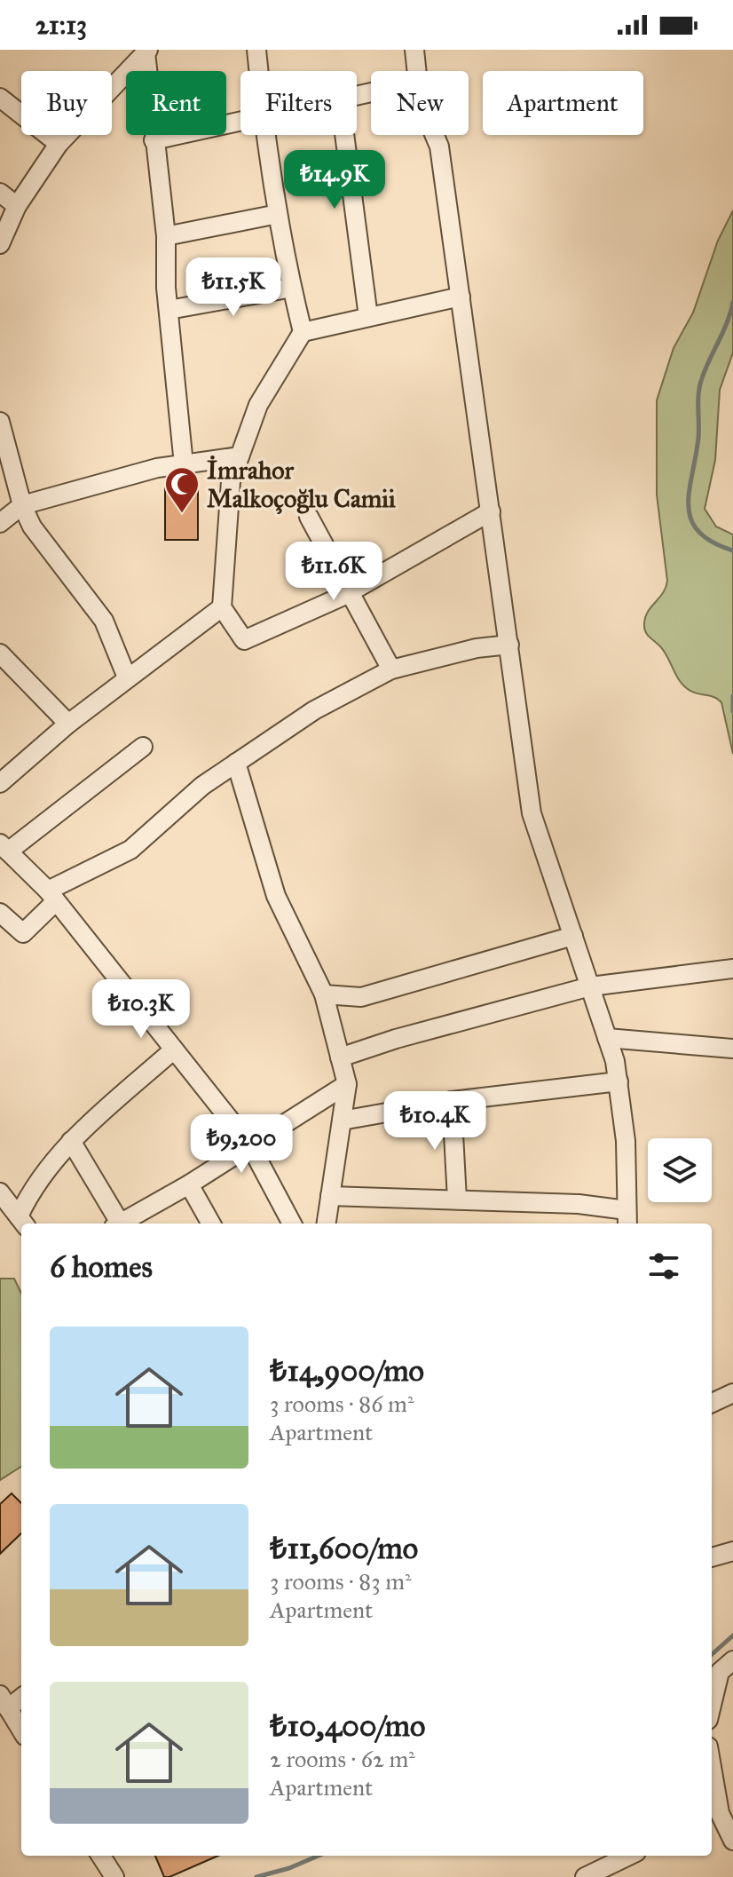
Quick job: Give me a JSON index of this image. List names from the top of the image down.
{
  "places": {
    "mosque": ["İmrahor Malkoçoğlu Camii"]
  },
  "page": {
    "status": "21:13",
    "chip": [
      "Buy",
      "Rent",
      "Filters",
      "New",
      "Apartment"
    ],
    "price": [
      "₺14.9K",
      "₺11.5K",
      "₺11.6K",
      "₺10.3K",
      "₺10.4K",
      "₺9,200"
    ],
    "heading": "6 homes",
    "list": [
      {
        "name": "₺14,900/mo",
        "note": "3 rooms · 86 m² · Apartment"
      },
      {
        "name": "₺11,600/mo",
        "note": "3 rooms · 83 m² · Apartment"
      },
      {
        "name": "₺10,400/mo",
        "note": "2 rooms · 62 m² · Apartment"
      }
    ]
  }
}
